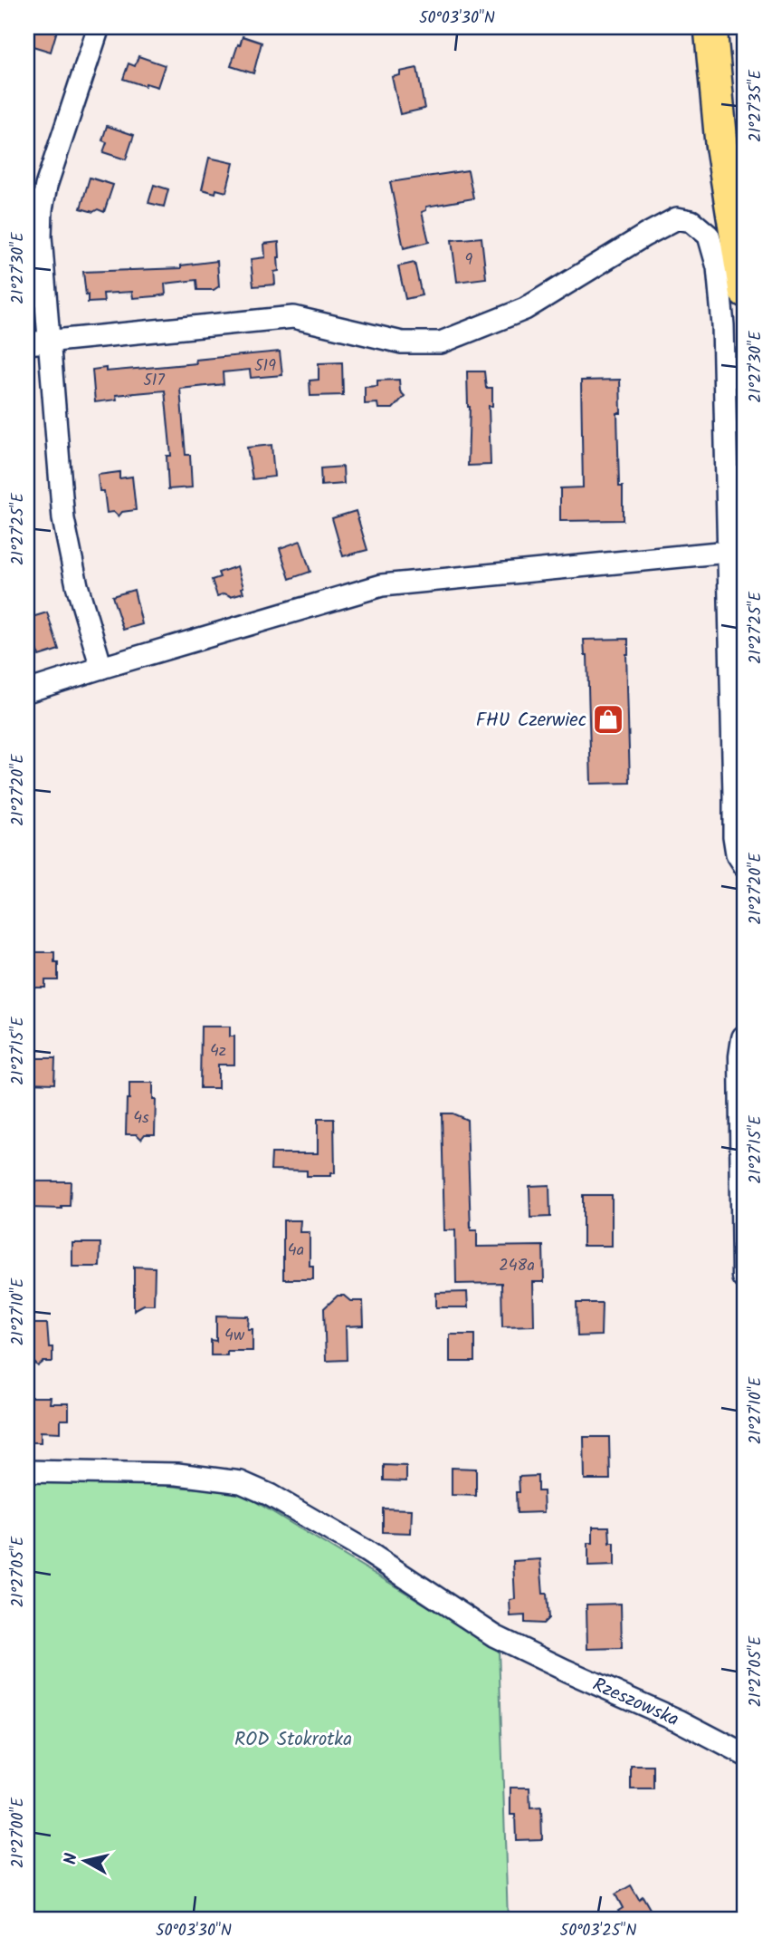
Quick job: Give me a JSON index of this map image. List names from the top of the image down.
{
  "streets": {
    "street": ["Rzeszowska"]
  },
  "parks": ["ROD Stokrotka"],
  "places": {
    "shop": ["FHU Czerwiec"]
  },
  "house_numbers": [
    "9",
    "519",
    "517",
    "4z",
    "4s",
    "4a",
    "248a",
    "4w"
  ],
  "north": "left",
  "coordinates": [
    "50°03'30\"N",
    "21°27'35\"E",
    "21°27'30\"E",
    "21°27'25\"E",
    "21°27'20\"E",
    "21°27'15\"E",
    "21°27'10\"E",
    "21°27'05\"E",
    "21°27'00\"E",
    "50°03'25\"N"
  ]
}
